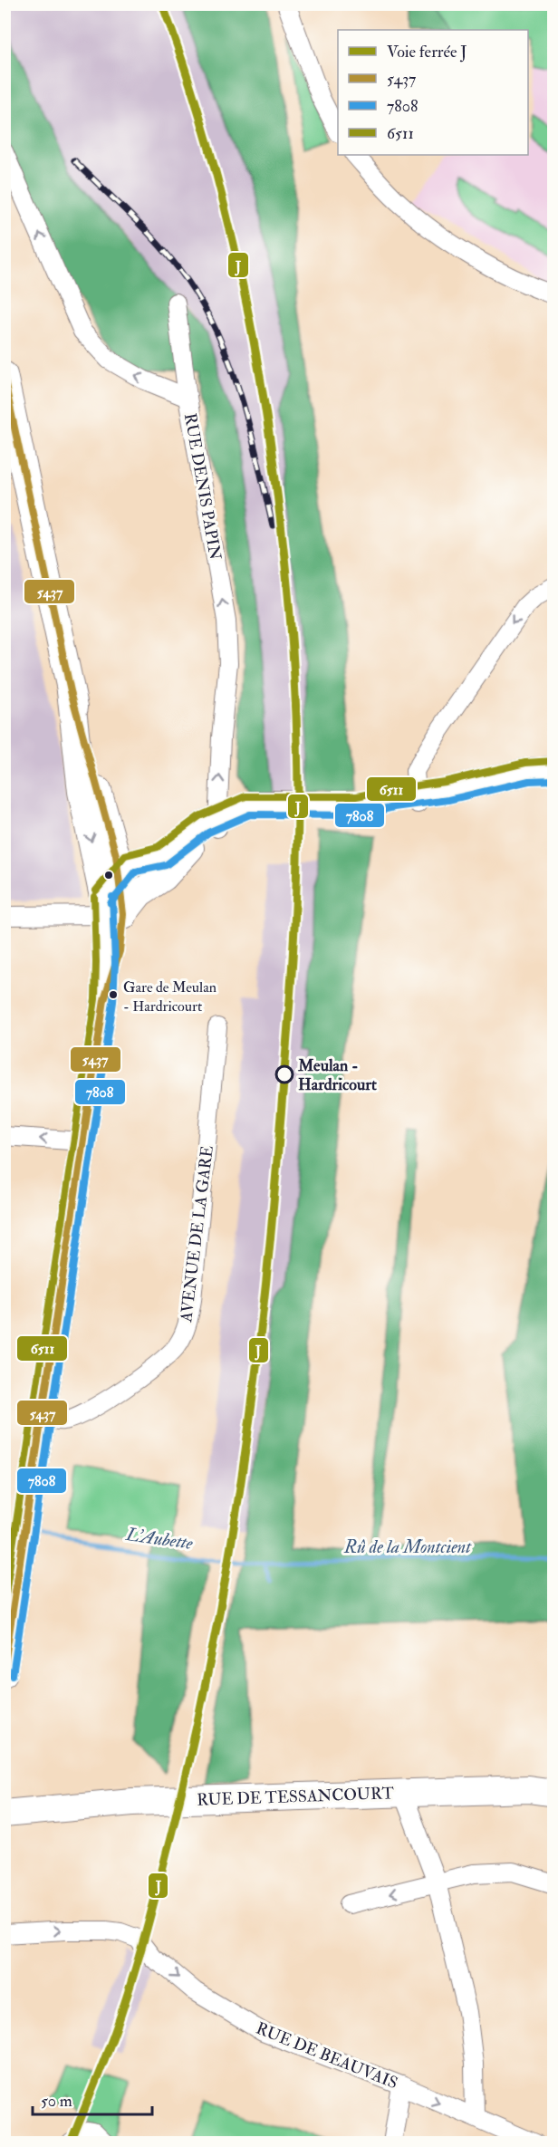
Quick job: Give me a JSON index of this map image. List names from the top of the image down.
{
  "streets": {
    "main road": ["RUE DE TESSANCOURT"],
    "street": ["RUE DENIS PAPIN", "AVENUE DE LA GARE", "RUE DE BEAUVAIS"]
  },
  "one_way": ["RUE DENIS PAPIN", "RUE DE BEAUVAIS"],
  "water": ["L'Aubette", "Rû de la Montcient"],
  "places": ["Gare de Meulan - Hardricourt", "Meulan - Hardricourt"],
  "lines": [
    "rail line J",
    "transit line 5437",
    "transit line 6511",
    "transit line 7808"
  ],
  "legend": [
    "Voie ferrée J",
    "5437",
    "7808",
    "6511"
  ],
  "scale_bar": "50 m"
}
